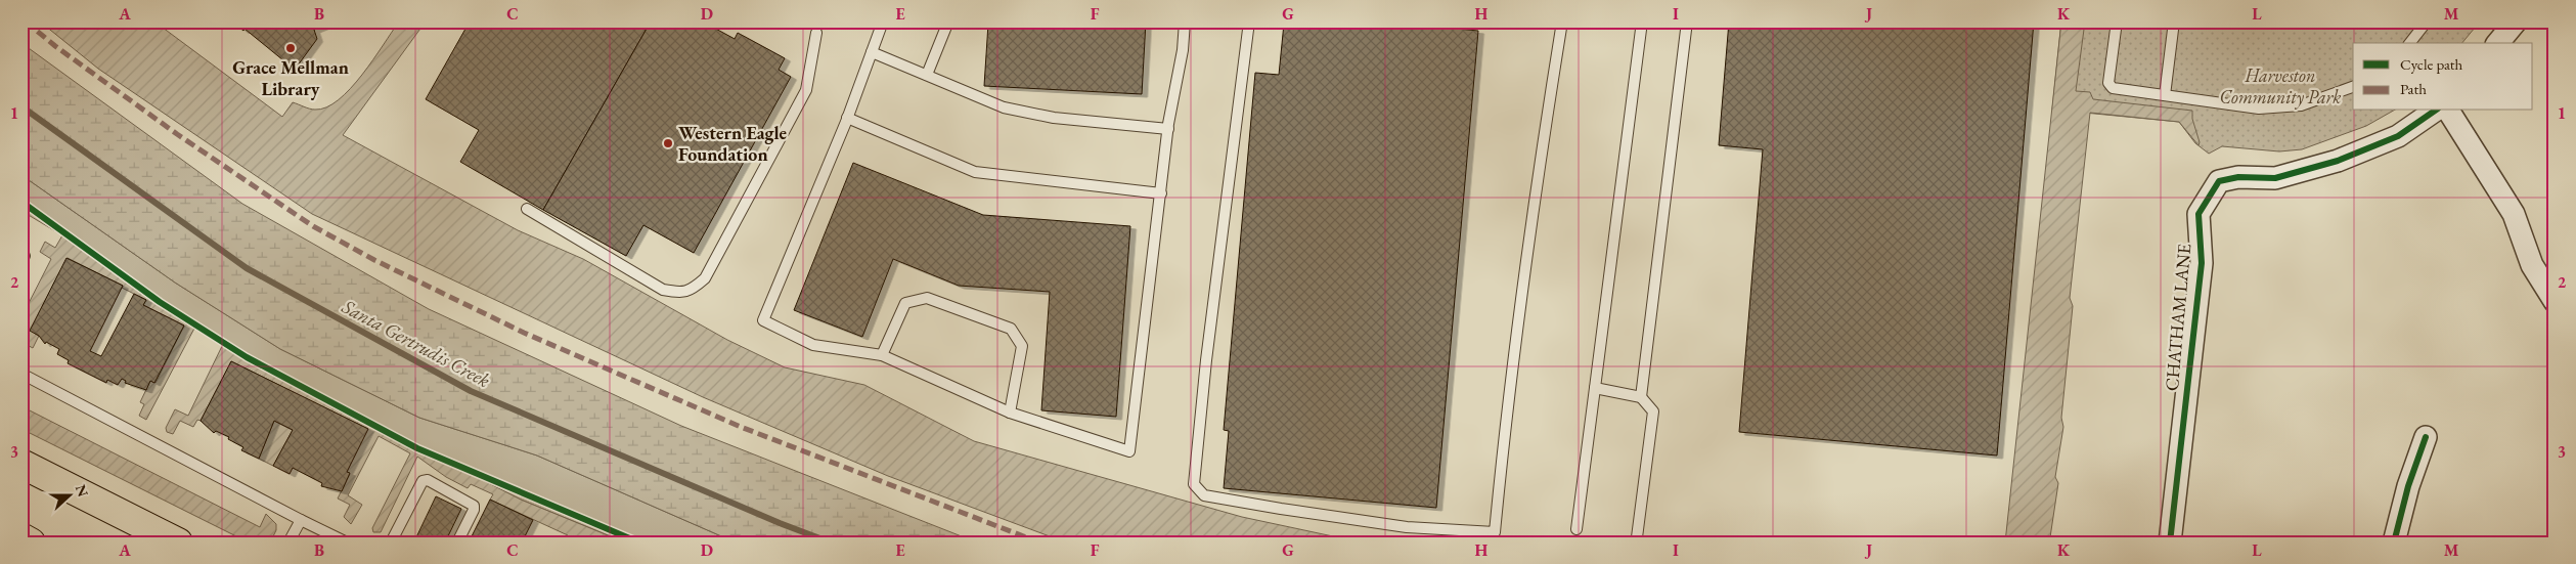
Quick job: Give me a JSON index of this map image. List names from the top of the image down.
{
  "streets": {
    "street": ["CHATHAM LANE"]
  },
  "water": ["Santa Gertrudis Creek"],
  "parks": ["Harveston Community Park"],
  "places": ["Grace Mellman Library", "Western Eagle Foundation"],
  "legend": ["Cycle path", "Path"],
  "north": "right",
  "grid": {
    "columns": [
      "A",
      "B",
      "C",
      "D",
      "E",
      "F",
      "G",
      "H",
      "I",
      "J",
      "K",
      "L",
      "M"
    ],
    "rows": ["1", "2", "3"]
  }
}
